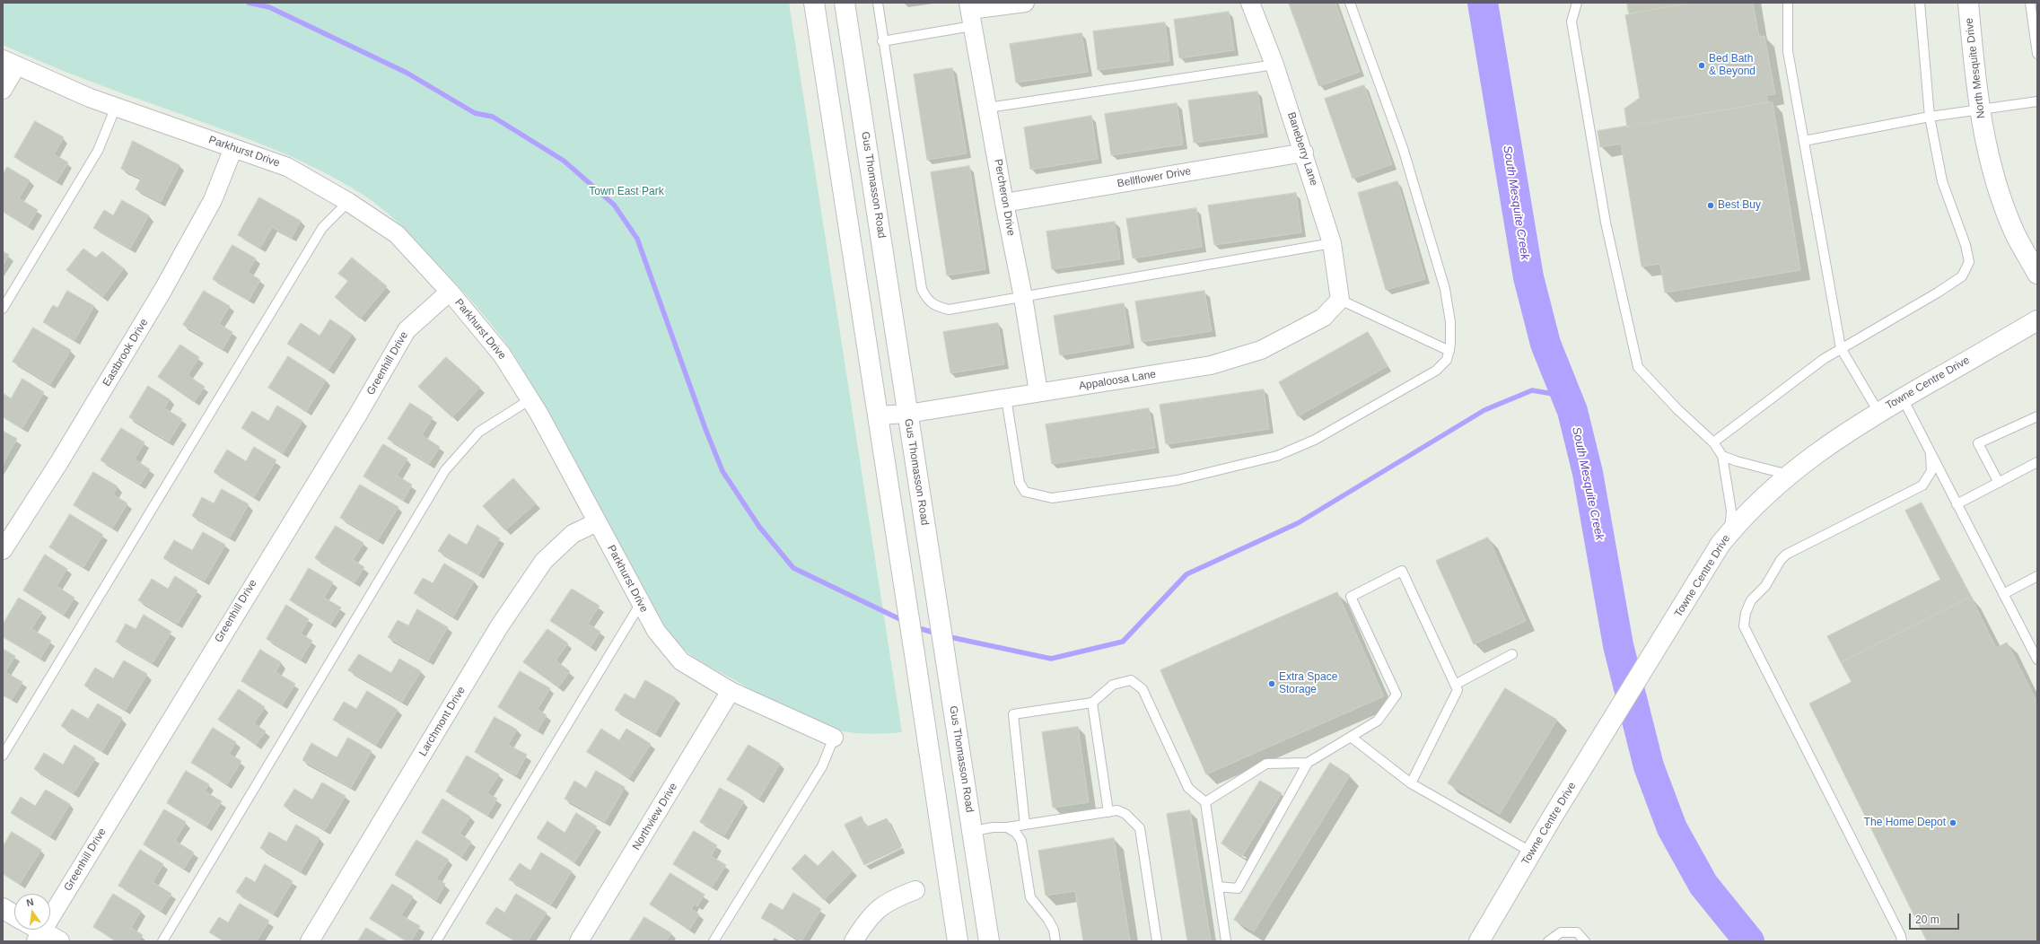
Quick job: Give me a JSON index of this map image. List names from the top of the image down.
{
  "streets": {
    "main road": ["North Mesquite Drive", "Gus Thomasson Road", "Towne Centre Drive"],
    "street": [
      "Baneberry Lane",
      "Parkhurst Drive",
      "Bellflower Drive",
      "Percheron Drive",
      "Eastbrook Drive",
      "Greenhill Drive",
      "Appaloosa Lane",
      "Larchmont Drive",
      "Northview Drive"
    ]
  },
  "crossings": [
    ["Baneberry Lane", "Bellflower Drive"],
    ["Baneberry Lane", "Appaloosa Lane"],
    ["Parkhurst Drive", "Eastbrook Drive"],
    ["Parkhurst Drive", "Greenhill Drive"],
    ["Parkhurst Drive", "Larchmont Drive"],
    ["Parkhurst Drive", "Northview Drive"],
    ["Bellflower Drive", "Percheron Drive"],
    ["Gus Thomasson Road", "Appaloosa Lane"],
    ["Percheron Drive", "Appaloosa Lane"]
  ],
  "water": ["South Mesquite Creek"],
  "parks": ["Town East Park"],
  "places": [
    "Bed Bath & Beyond",
    "Best Buy",
    "Extra Space Storage",
    "The Home Depot"
  ],
  "scale_bar": "20 m",
  "north": "top"
}
